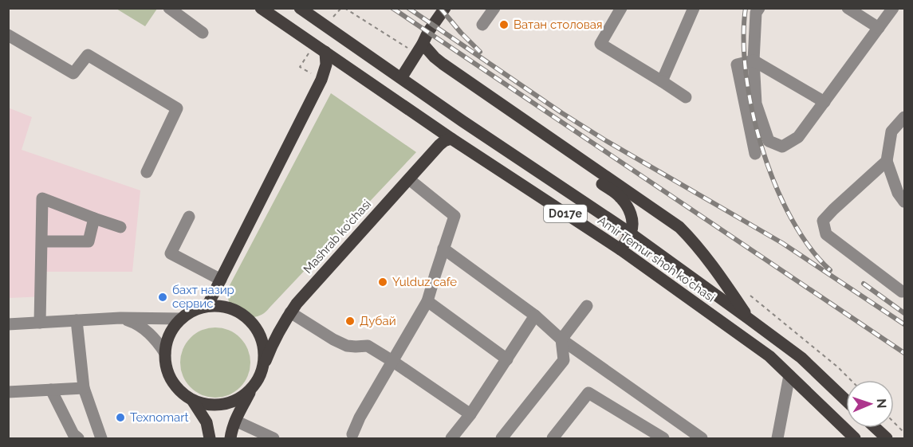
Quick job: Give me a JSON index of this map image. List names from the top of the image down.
{
  "streets": {
    "main road": ["D017e", "Mashrab ko'chasi", "Amir Temur shoh ko'chasi"]
  },
  "crossings": [
    ["Mashrab ko'chasi", "Amir Temur shoh ko'chasi"]
  ],
  "places": [
    "Ватан столовая",
    "Yulduz cafe",
    "бахт назир сервис",
    "Дубай",
    "Texnomart"
  ],
  "north": "right"
}
